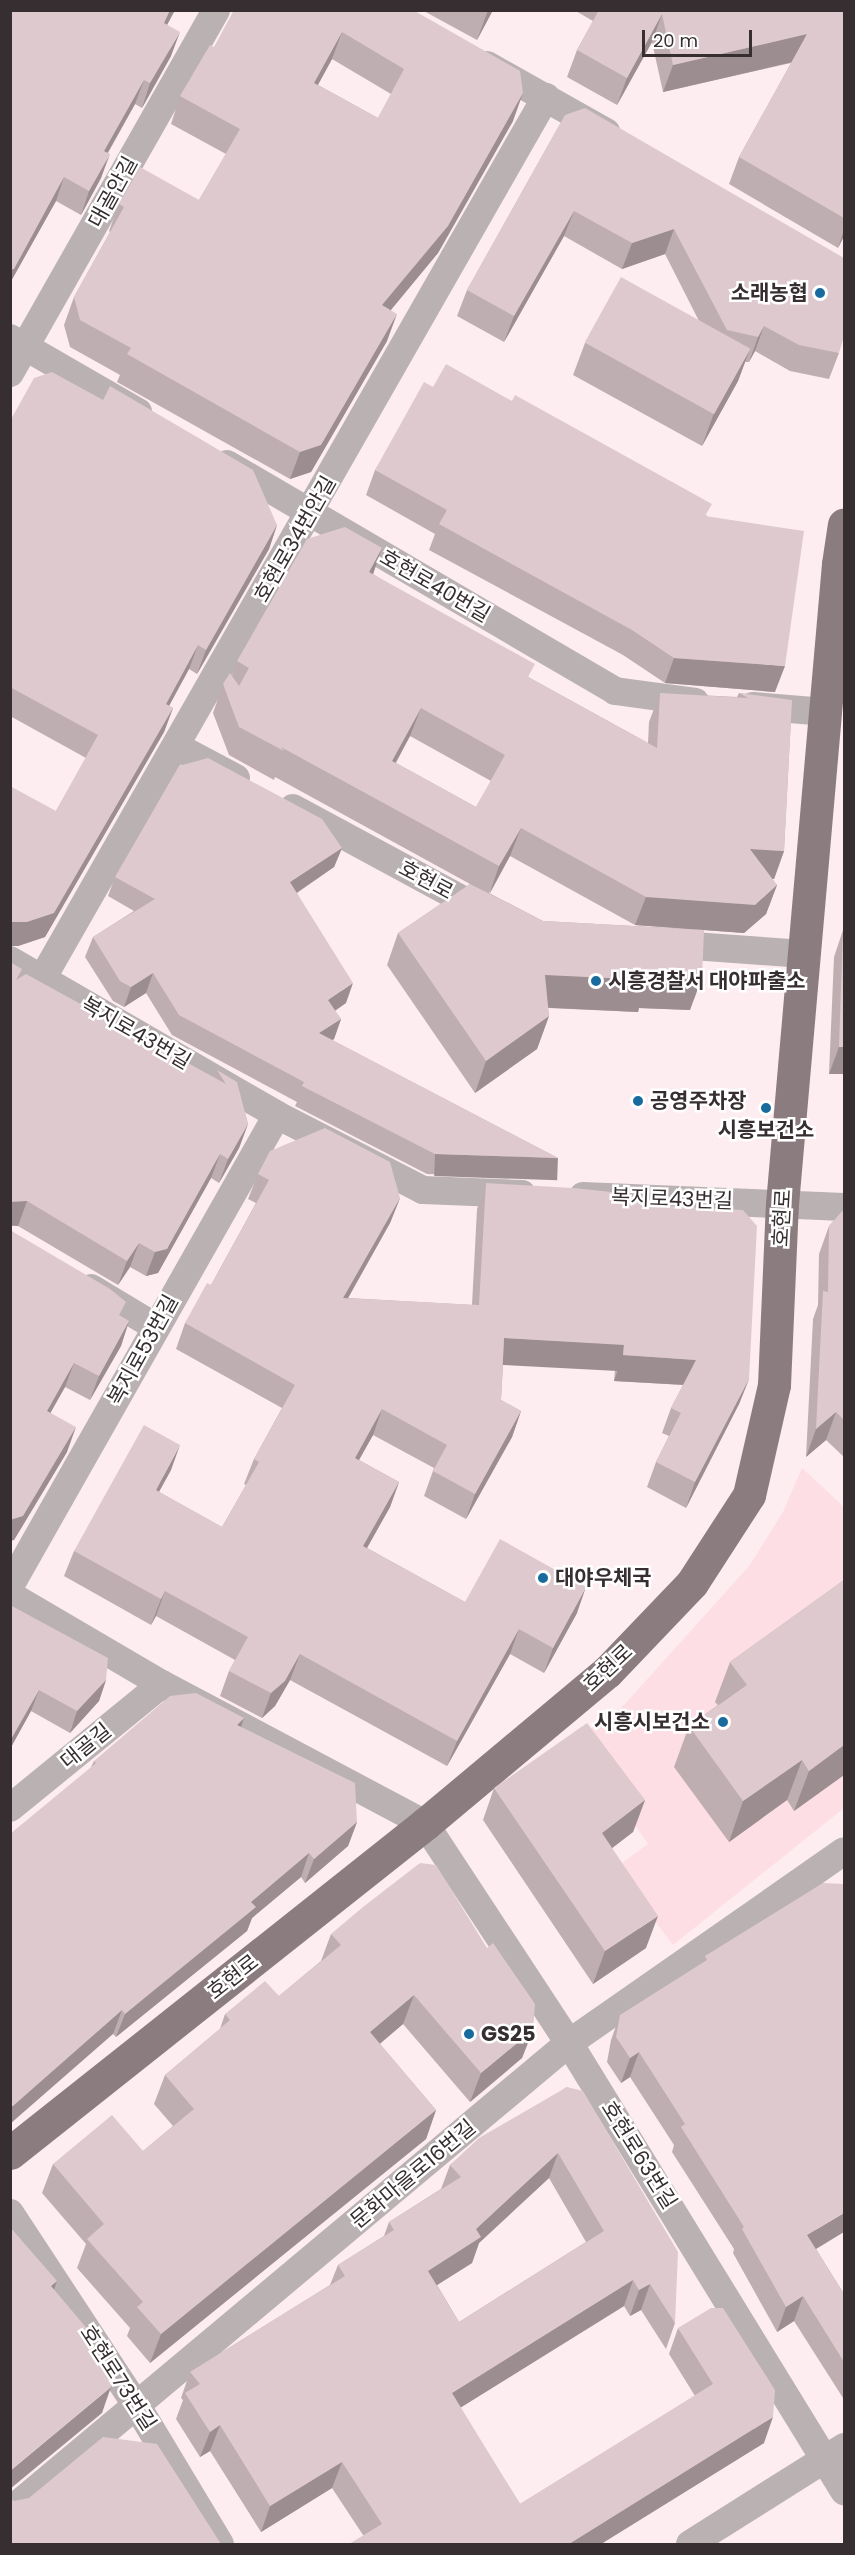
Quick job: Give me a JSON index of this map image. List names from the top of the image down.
{
  "streets": {
    "main road": ["호현로"],
    "street": [
      "대골안길",
      "호현로34번안길",
      "호현로40번길",
      "복지로43번길",
      "복지로53번길",
      "대골길",
      "호현로63번길",
      "문화마을로16번길",
      "호현로73번길"
    ]
  },
  "crossings": [
    ["호현로34번안길", "호현로40번길"],
    ["호현로34번안길", "호현로"],
    ["호현로34번안길", "복지로43번길"],
    ["호현로40번길", "호현로"],
    ["호현로", "복지로43번길"],
    ["호현로", "호현로63번길"],
    ["복지로43번길", "복지로53번길"],
    ["호현로63번길", "문화마을로16번길"],
    ["문화마을로16번길", "호현로73번길"]
  ],
  "places": [
    "소래농협",
    "시흥경찰서 대야파출소",
    "공영주차장",
    "시흥보건소",
    "대야우체국",
    "시흥시보건소",
    "GS25"
  ],
  "scale_bar": "20 m"
}
